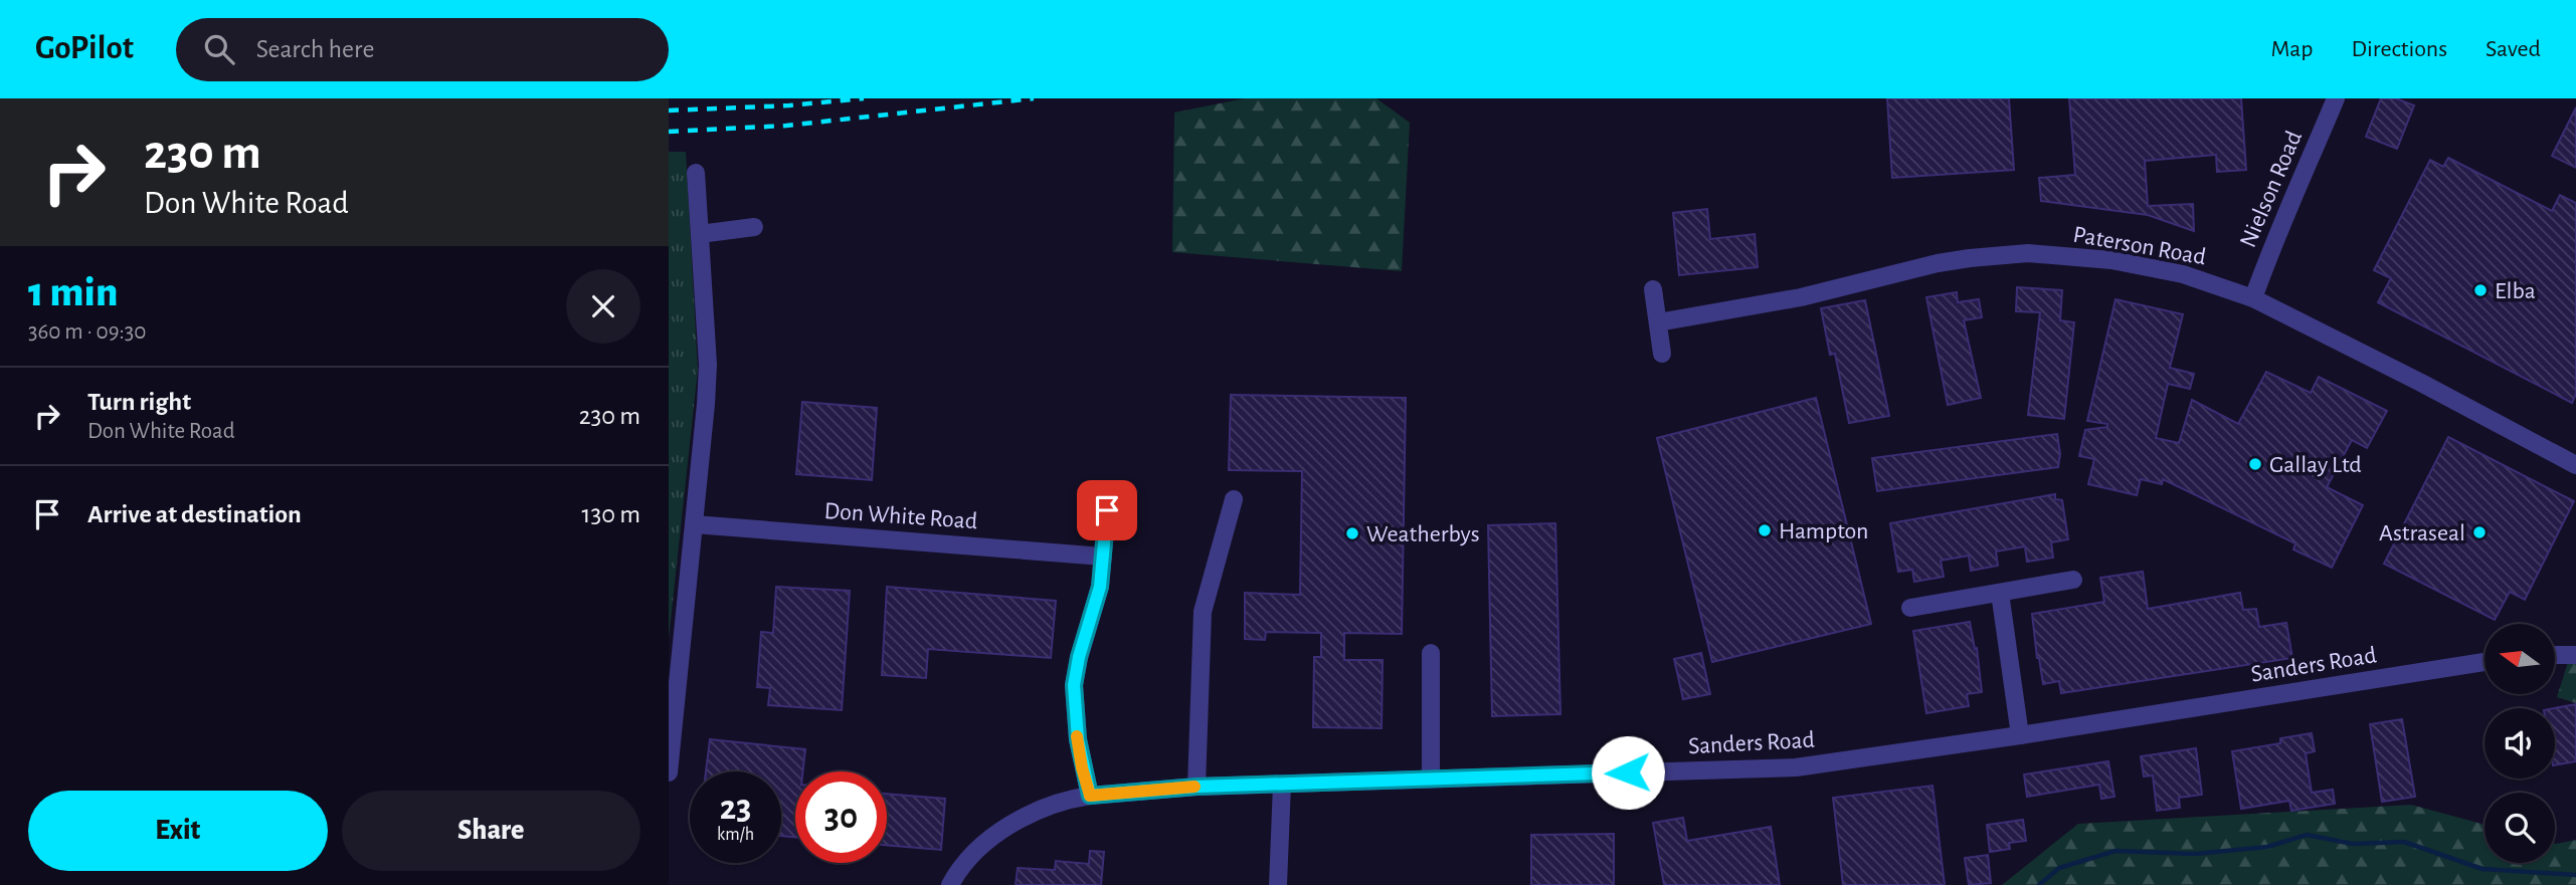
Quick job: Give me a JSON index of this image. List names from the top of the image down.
{
  "streets": {
    "street": [
      "Nielson Road",
      "Paterson Road",
      "Don White Road",
      "Sanders Road"
    ]
  },
  "crossings": [
    ["Nielson Road", "Paterson Road"]
  ],
  "places": [
    "Elba",
    "Gallay Ltd",
    "Hampton",
    "Astraseal",
    "Weatherbys"
  ],
  "north": "left",
  "page": {
    "header": "GoPilot",
    "search": "Search here",
    "nav": ["Map", "Directions", "Saved"],
    "turn": ["230 m", "Don White Road"],
    "heading": ["1 min", "360 m · 09:30"],
    "list": [
      {
        "name": "Turn right",
        "note": "Don White Road",
        "value": "230 m"
      },
      {
        "name": "Arrive at destination",
        "value": "130 m"
      }
    ],
    "speed": "23 km/h",
    "limit": "30",
    "buttons": ["Exit", "Share"]
  }
}
